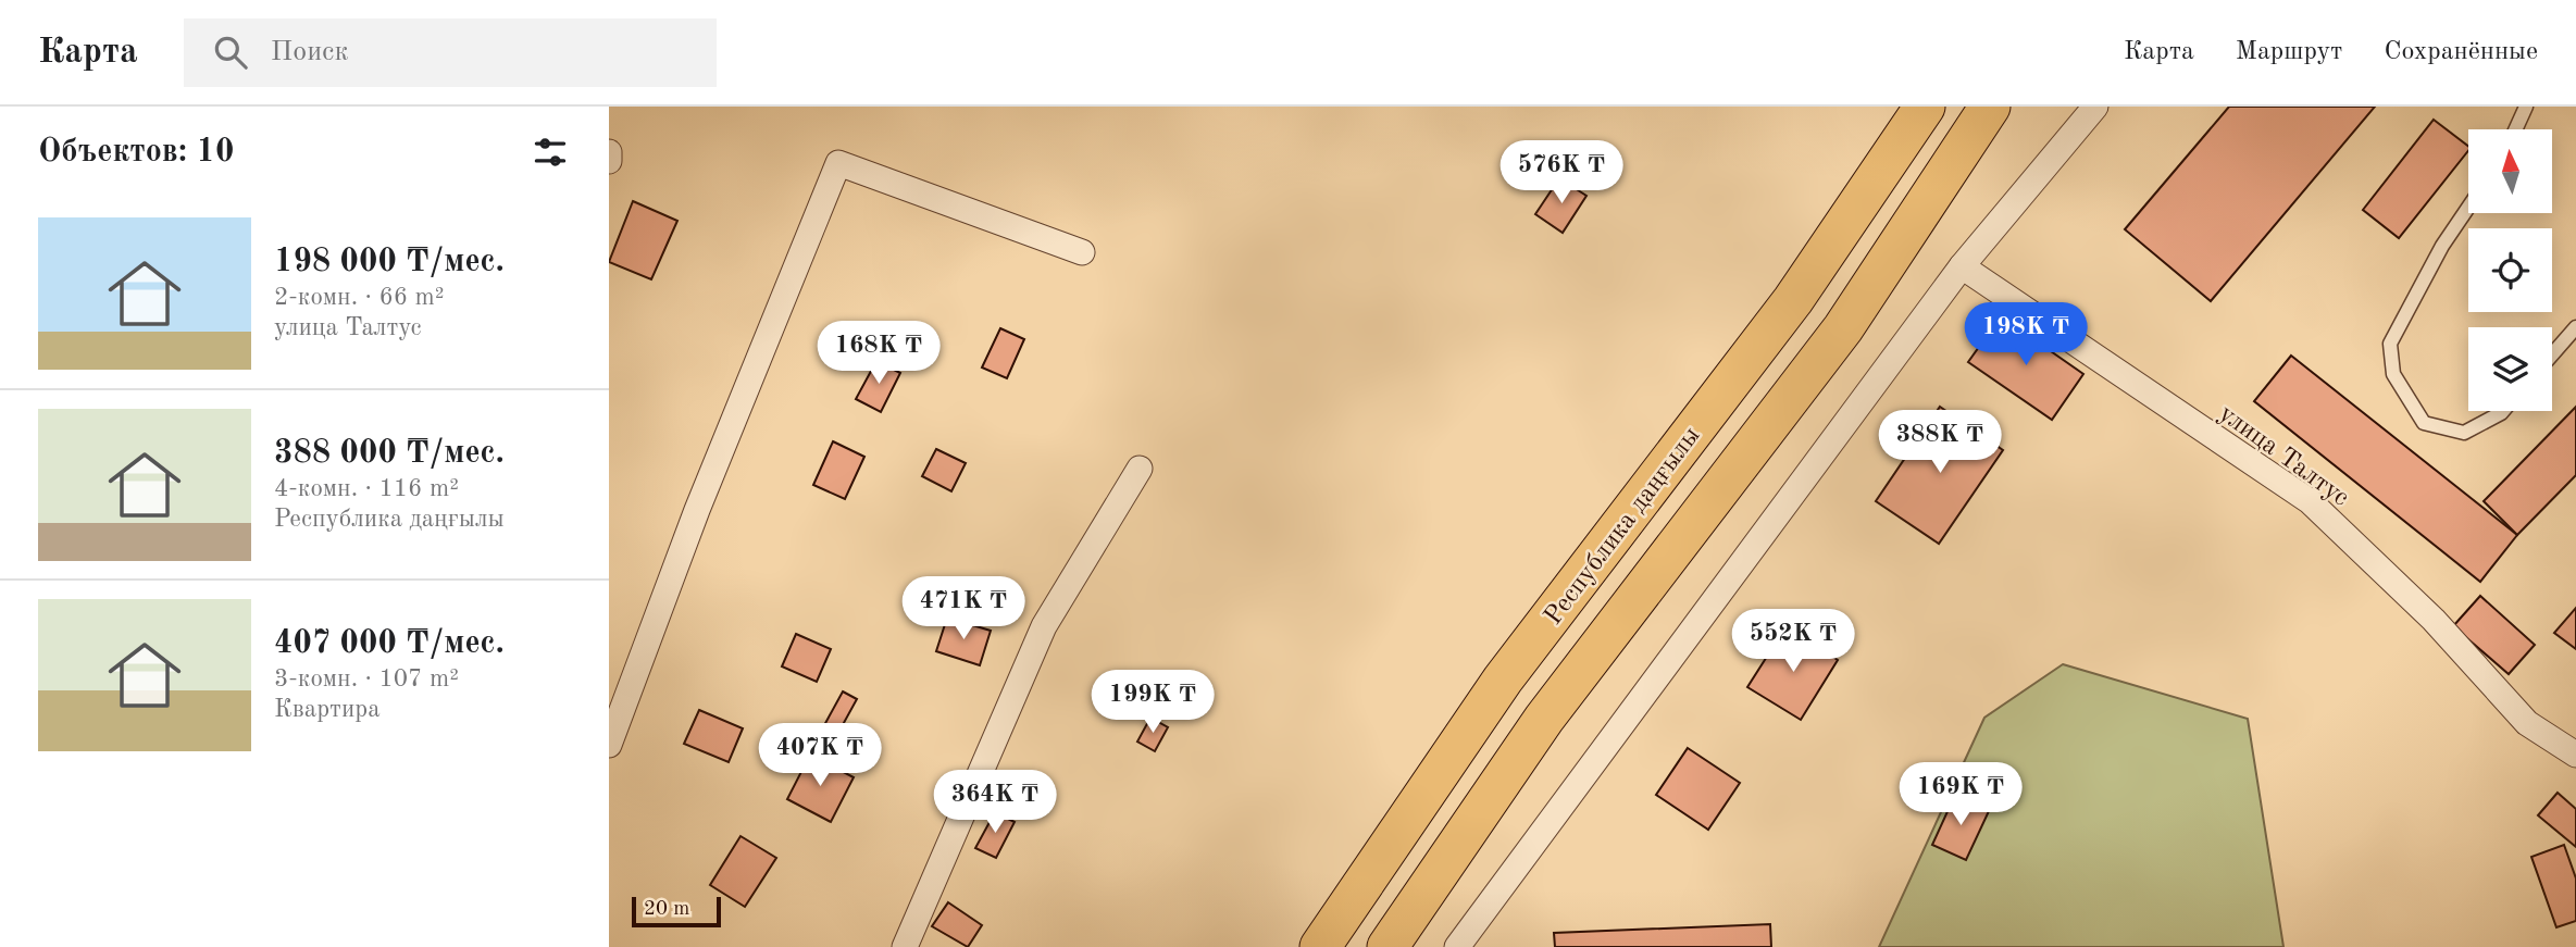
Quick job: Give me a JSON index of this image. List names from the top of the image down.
{
  "streets": {
    "main road": ["Республика даңғылы"],
    "street": ["улица Талтус"]
  },
  "scale_bar": "20 m",
  "north": "top",
  "page": {
    "header": "Карта",
    "search": "Поиск",
    "nav": ["Карта", "Маршрут", "Сохранённые"],
    "heading": "Объектов: 10",
    "price": [
      "576K ₸",
      "198K ₸",
      "168K ₸",
      "388K ₸",
      "471K ₸",
      "552K ₸",
      "199K ₸",
      "407K ₸",
      "169K ₸",
      "364K ₸"
    ],
    "list": [
      {
        "name": "198 000 ₸/мес.",
        "note": "2-комн. · 66 m² · улица Талтус"
      },
      {
        "name": "388 000 ₸/мес.",
        "note": "4-комн. · 116 m² · Республика даңғылы"
      },
      {
        "name": "407 000 ₸/мес.",
        "note": "3-комн. · 107 m² · Квартира"
      }
    ],
    "scale": "20 m"
  }
}
